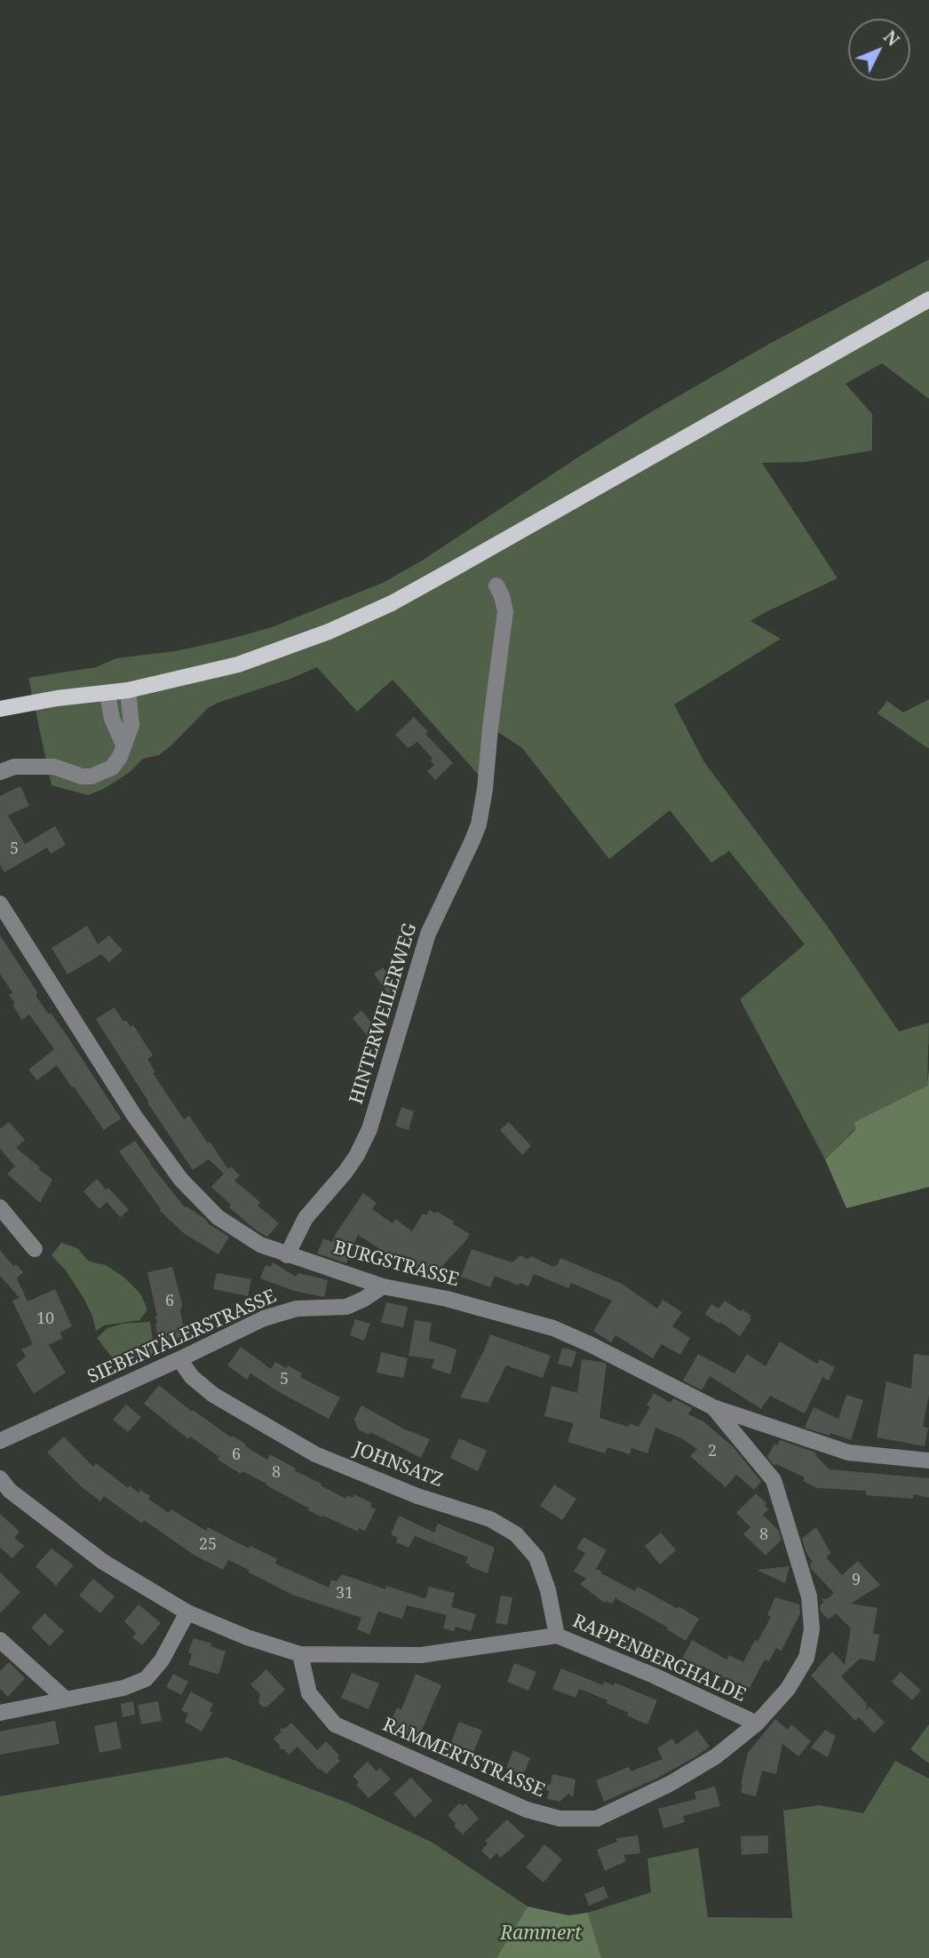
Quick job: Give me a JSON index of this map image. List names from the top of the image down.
{
  "streets": {
    "street": [
      "HINTERWEILERWEG",
      "BURGSTRASSE",
      "SIEBENTÄLERSTRASSE",
      "JOHNSATZ",
      "RAPPENBERGHALDE",
      "RAMMERTSTRASSE"
    ]
  },
  "crossings": [
    ["HINTERWEILERWEG", "BURGSTRASSE"],
    ["BURGSTRASSE", "SIEBENTÄLERSTRASSE"],
    ["BURGSTRASSE", "RAMMERTSTRASSE"],
    ["SIEBENTÄLERSTRASSE", "JOHNSATZ"],
    ["JOHNSATZ", "RAPPENBERGHALDE"],
    ["RAPPENBERGHALDE", "RAMMERTSTRASSE"]
  ],
  "parks": ["Rammert"],
  "house_numbers": [
    "5",
    "6",
    "10",
    "5",
    "2",
    "6",
    "8",
    "8",
    "25",
    "9",
    "31"
  ],
  "north": "top right"
}
